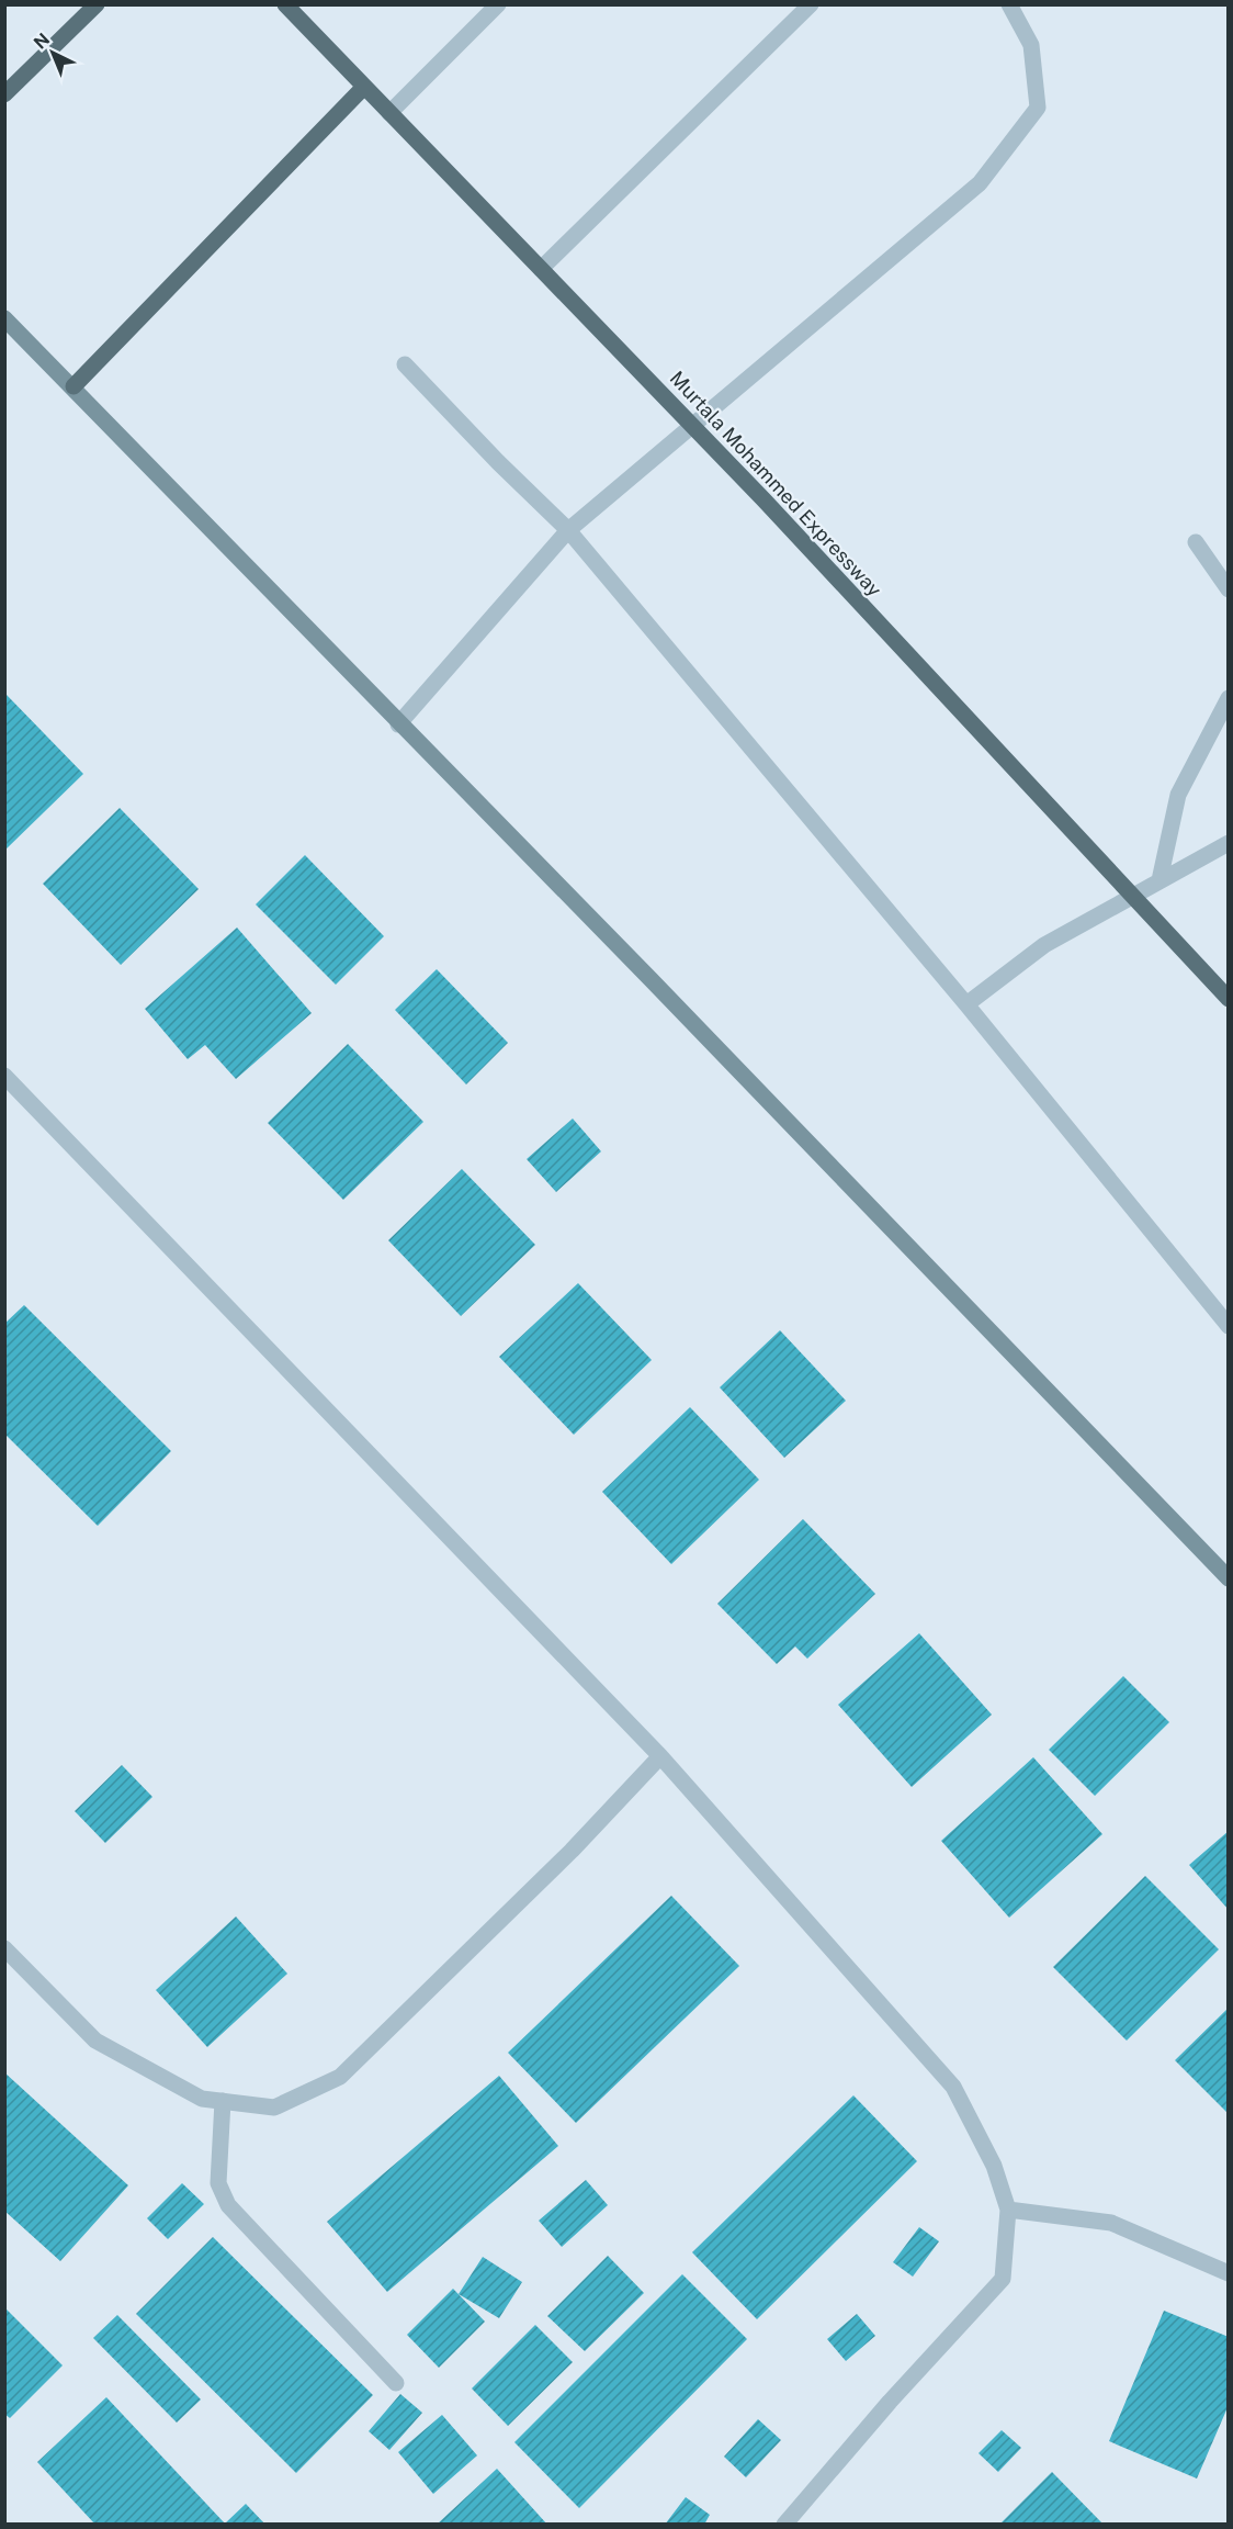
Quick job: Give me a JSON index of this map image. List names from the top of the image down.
{
  "streets": {
    "main road": ["Murtala Mohammed Expressway"]
  },
  "north": "top left"
}
